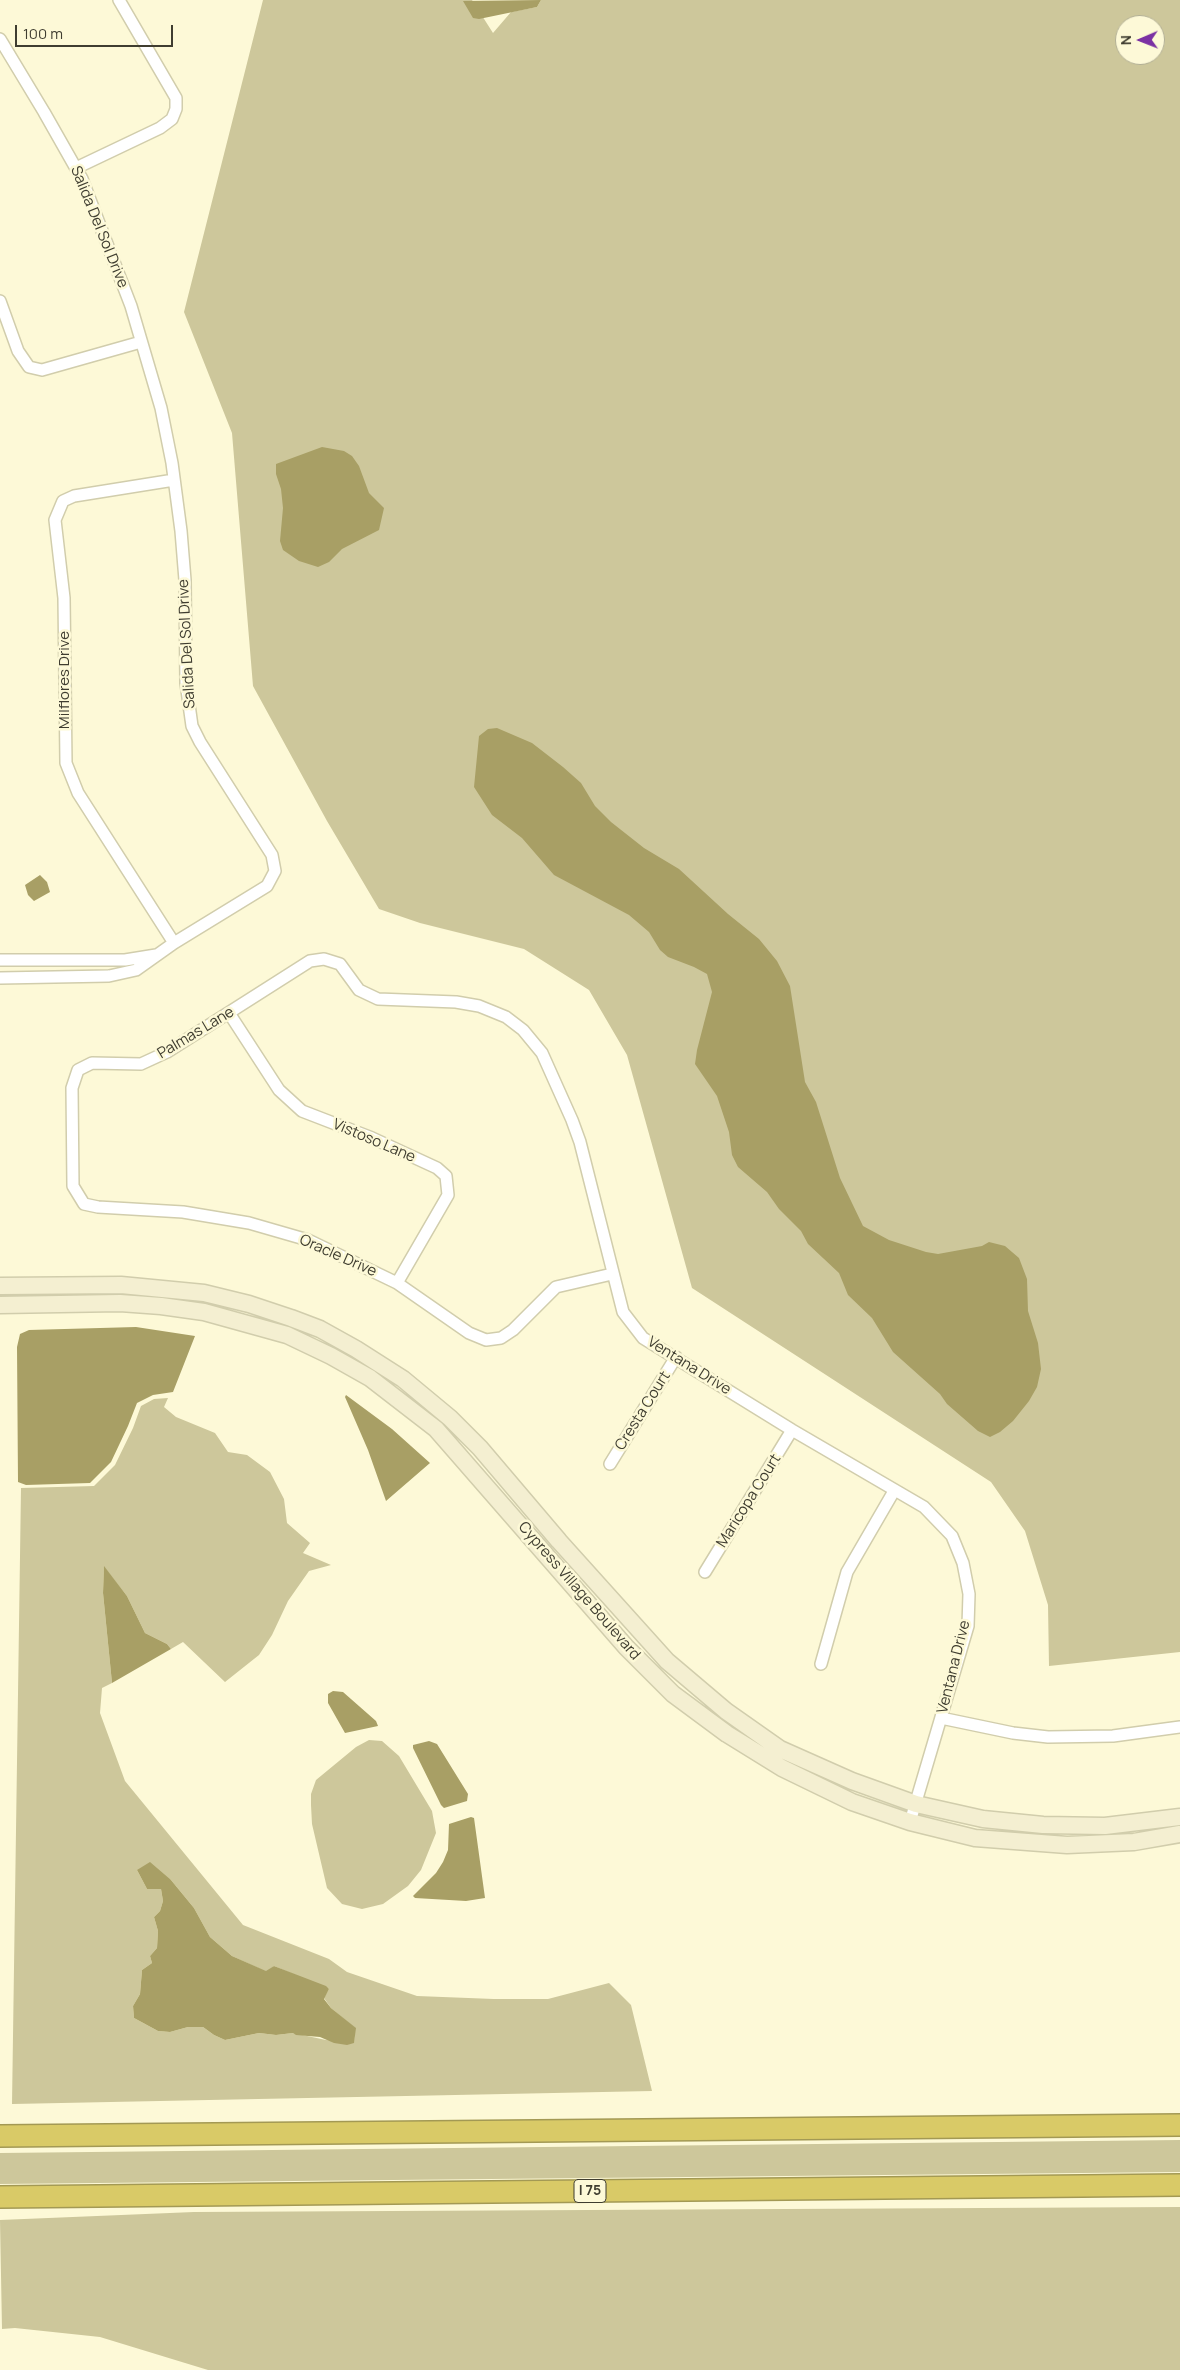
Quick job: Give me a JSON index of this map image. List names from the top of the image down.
{
  "streets": {
    "highway": ["I 75"],
    "street": [
      "Salida Del Sol Drive",
      "Milflores Drive",
      "Palmas Lane",
      "Vistoso Lane",
      "Oracle Drive",
      "Ventana Drive",
      "Cresta Court",
      "Maricopa Court",
      "Cypress Village Boulevard"
    ]
  },
  "crossings": [
    ["Salida Del Sol Drive", "Milflores Drive"],
    ["Palmas Lane", "Vistoso Lane"],
    ["Palmas Lane", "Oracle Drive"],
    ["Palmas Lane", "Ventana Drive"],
    ["Vistoso Lane", "Oracle Drive"],
    ["Oracle Drive", "Ventana Drive"],
    ["Ventana Drive", "Cresta Court"],
    ["Ventana Drive", "Maricopa Court"],
    ["Ventana Drive", "Cypress Village Boulevard"]
  ],
  "scale_bar": "100 m",
  "north": "left"
}
